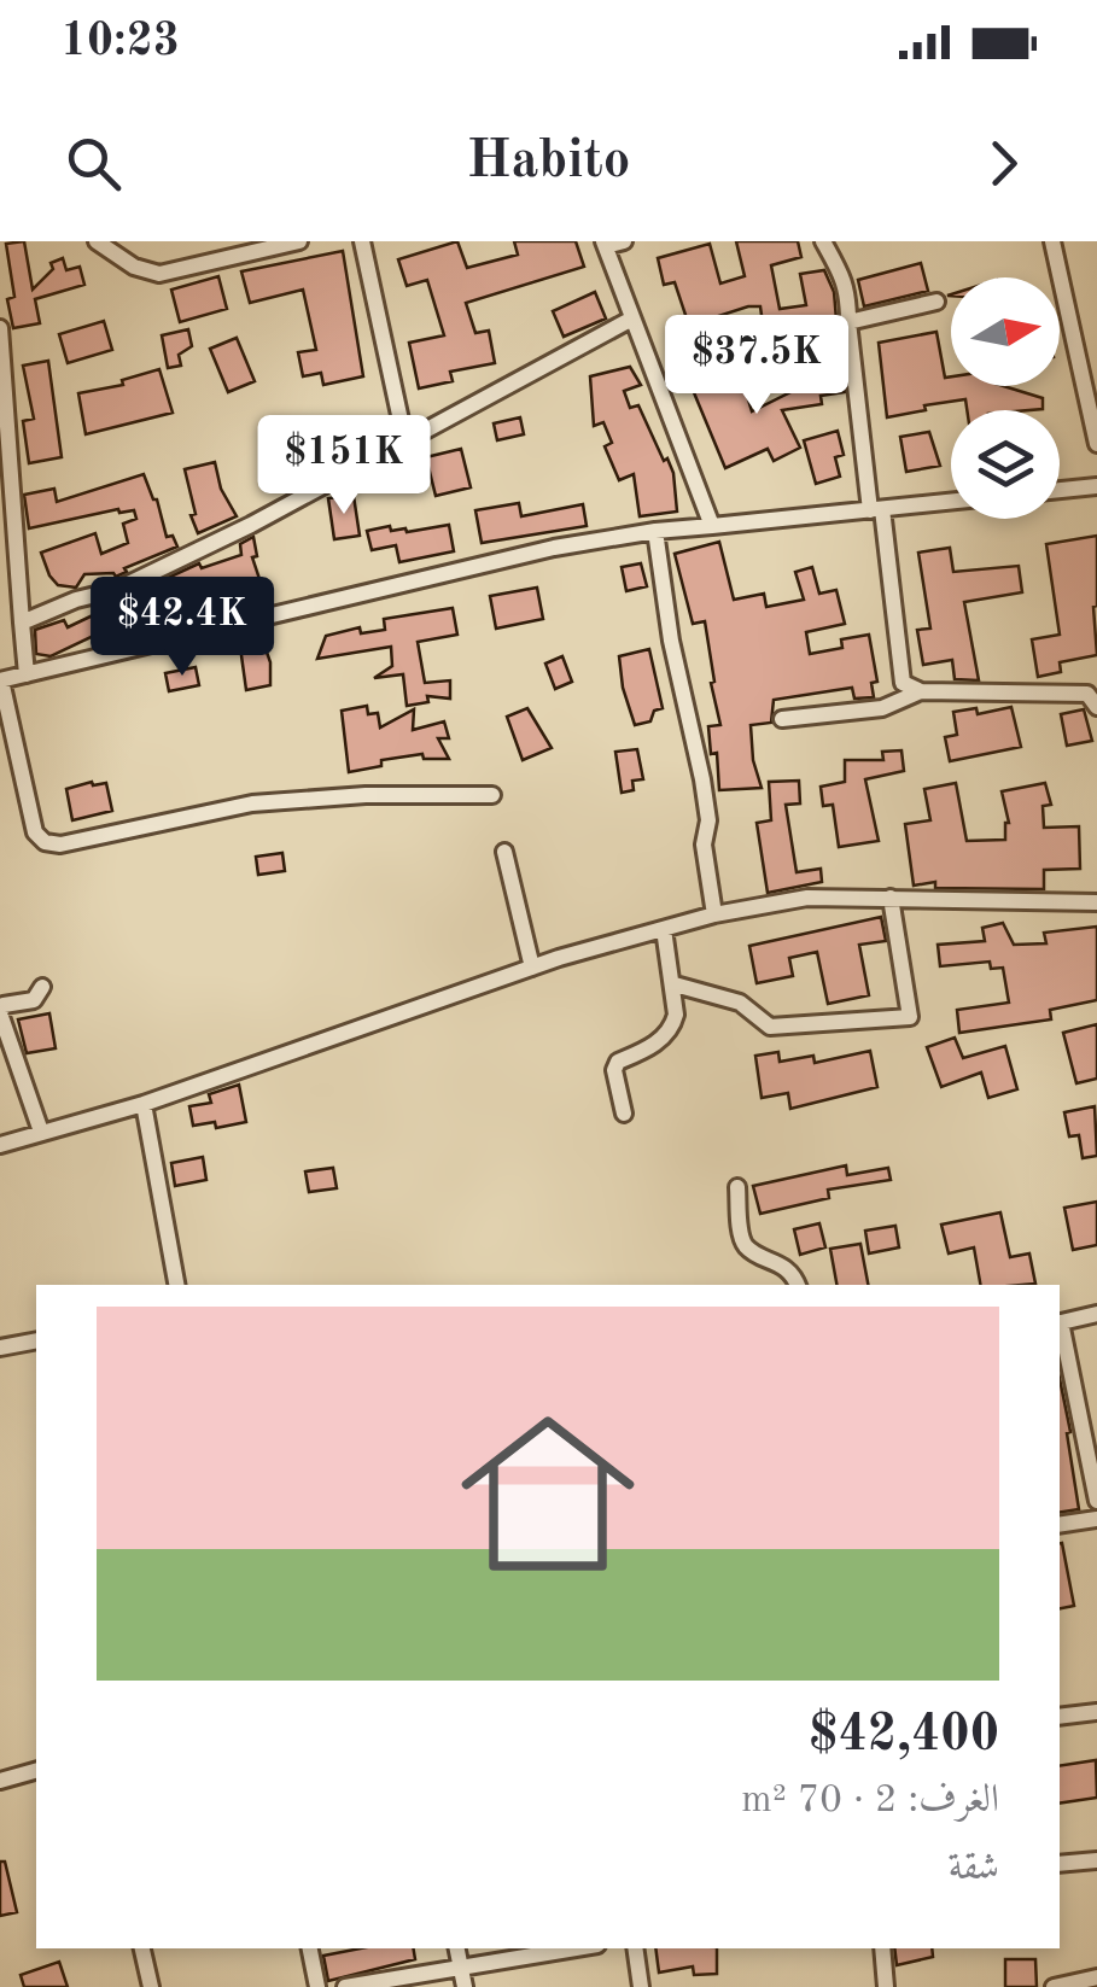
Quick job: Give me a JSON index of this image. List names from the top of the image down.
{
  "north": "right",
  "page": {
    "status": "10:23",
    "header": "Habito",
    "price": ["$37.5K", "$151K", "$42.4K"],
    "list": [
      {
        "name": "$42,400",
        "note": "الغرف: 2 · 70 m² · شقة"
      }
    ]
  }
}
